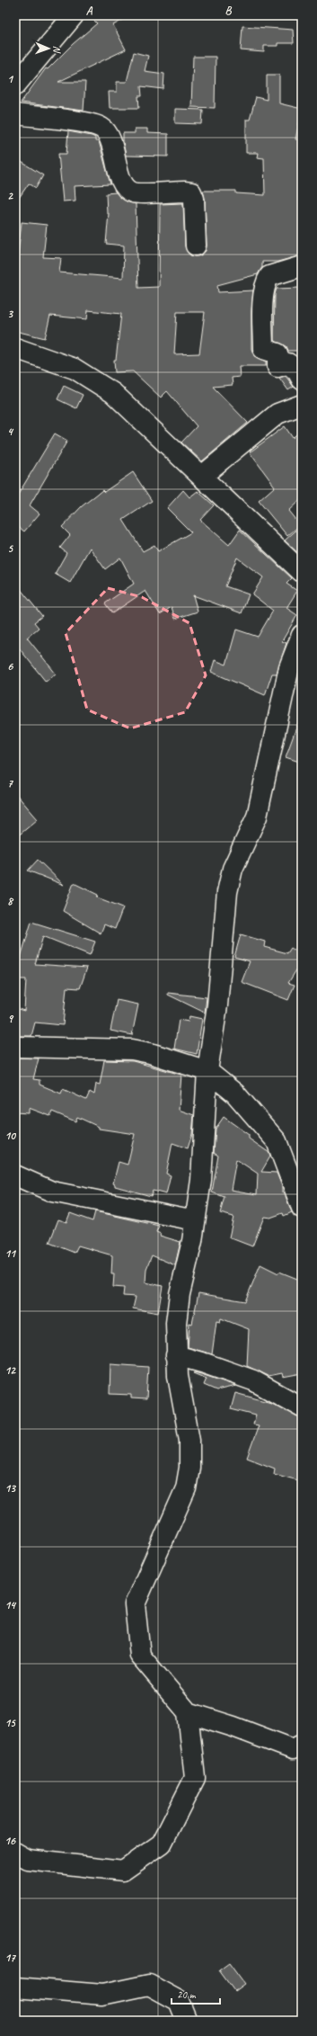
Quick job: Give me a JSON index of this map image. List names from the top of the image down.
{
  "scale_bar": "20 m",
  "north": "right",
  "grid": {
    "columns": ["A", "B"],
    "rows": [
      "1",
      "2",
      "3",
      "4",
      "5",
      "6",
      "7",
      "8",
      "9",
      "10",
      "11",
      "12",
      "13",
      "14",
      "15",
      "16",
      "17"
    ]
  }
}
